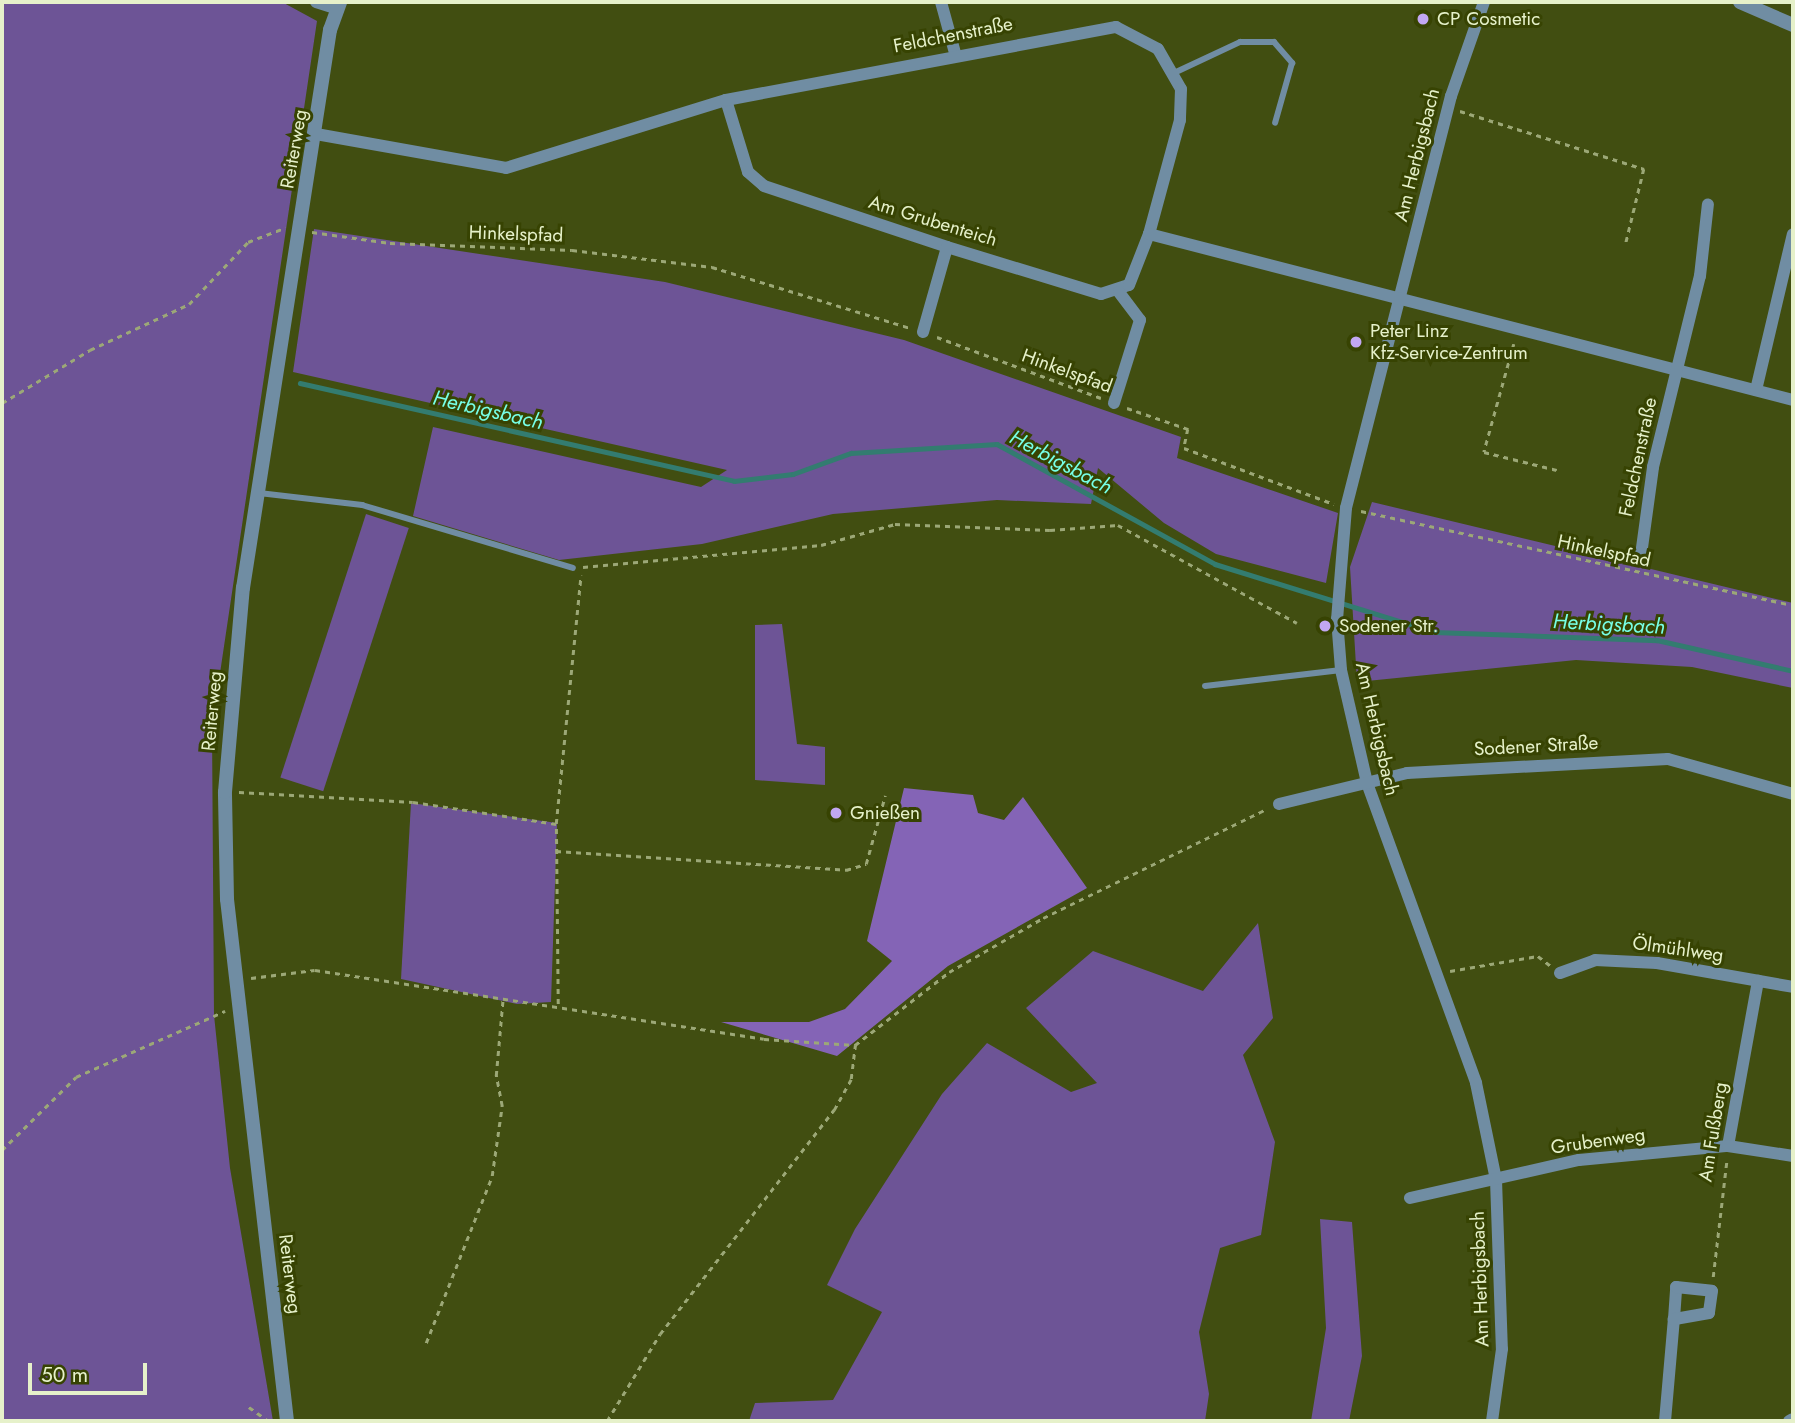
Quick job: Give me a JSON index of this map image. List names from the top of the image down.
{
  "streets": {
    "street": [
      "Feldchenstraße",
      "Reiterweg",
      "Am Herbigsbach",
      "Am Grubenteich",
      "Sodener Straße",
      "Ölmühlweg",
      "Am Fußberg",
      "Grubenweg"
    ],
    "path": ["Hinkelspfad"]
  },
  "crossings": [
    ["Feldchenstraße", "Reiterweg"],
    ["Feldchenstraße", "Am Grubenteich"],
    ["Reiterweg", "Hinkelspfad"],
    ["Am Herbigsbach", "Hinkelspfad"],
    ["Am Herbigsbach", "Sodener Straße"],
    ["Am Herbigsbach", "Grubenweg"],
    ["Ölmühlweg", "Am Fußberg"],
    ["Am Fußberg", "Grubenweg"]
  ],
  "water": ["Herbigsbach"],
  "places": [
    "CP Cosmetic",
    "Peter Linz Kfz-Service-Zentrum",
    "Sodener Str.",
    "Gnießen"
  ],
  "scale_bar": "50 m"
}
